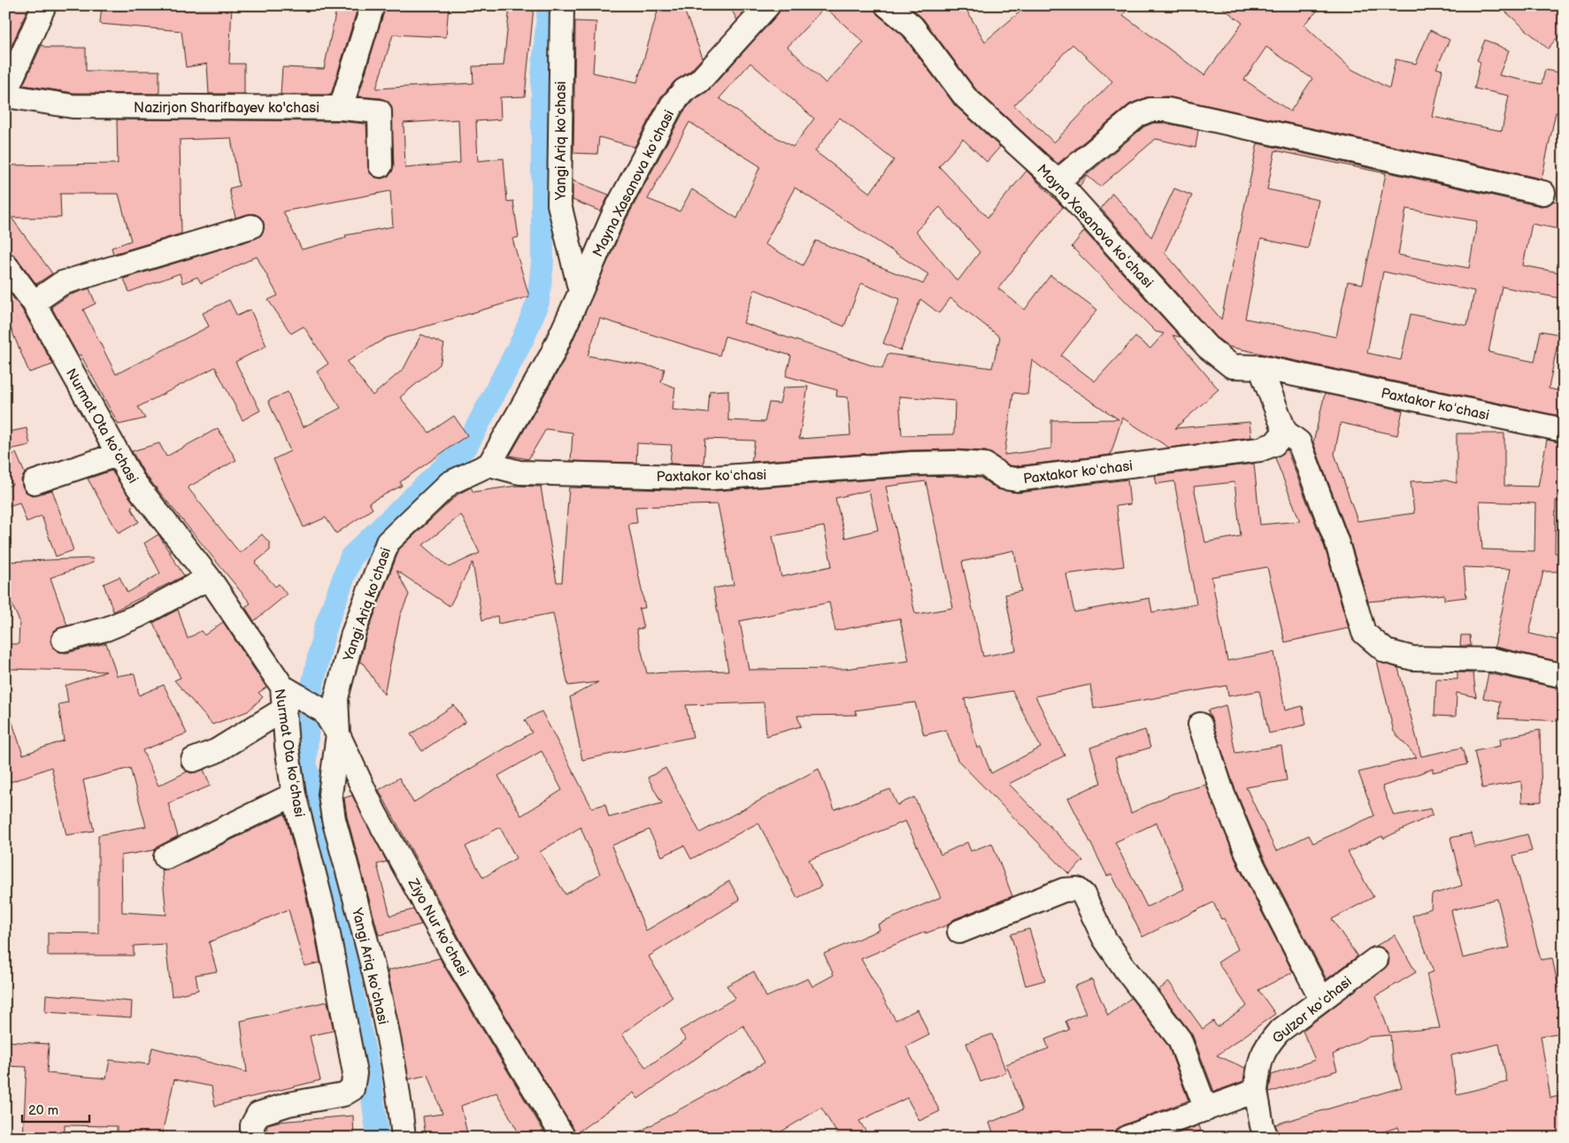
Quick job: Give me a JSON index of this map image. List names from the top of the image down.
{
  "streets": {
    "street": [
      "Nazirjon Sharifbayev ko'chasi",
      "Yangi Ariq koʻchasi",
      "Mayna Xasanova koʻchasi",
      "Paxtakor koʻchasi",
      "Nurmat Ota koʻchasi",
      "Ziyo Nur koʻchasi",
      "Gulzor koʻchasi"
    ]
  },
  "crossings": [
    ["Yangi Ariq koʻchasi", "Mayna Xasanova koʻchasi"],
    ["Yangi Ariq koʻchasi", "Paxtakor koʻchasi"],
    ["Yangi Ariq koʻchasi", "Ziyo Nur koʻchasi"],
    ["Mayna Xasanova koʻchasi", "Paxtakor koʻchasi"],
    ["Nurmat Ota koʻchasi", "Ziyo Nur koʻchasi"]
  ],
  "scale_bar": "20 m"
}
